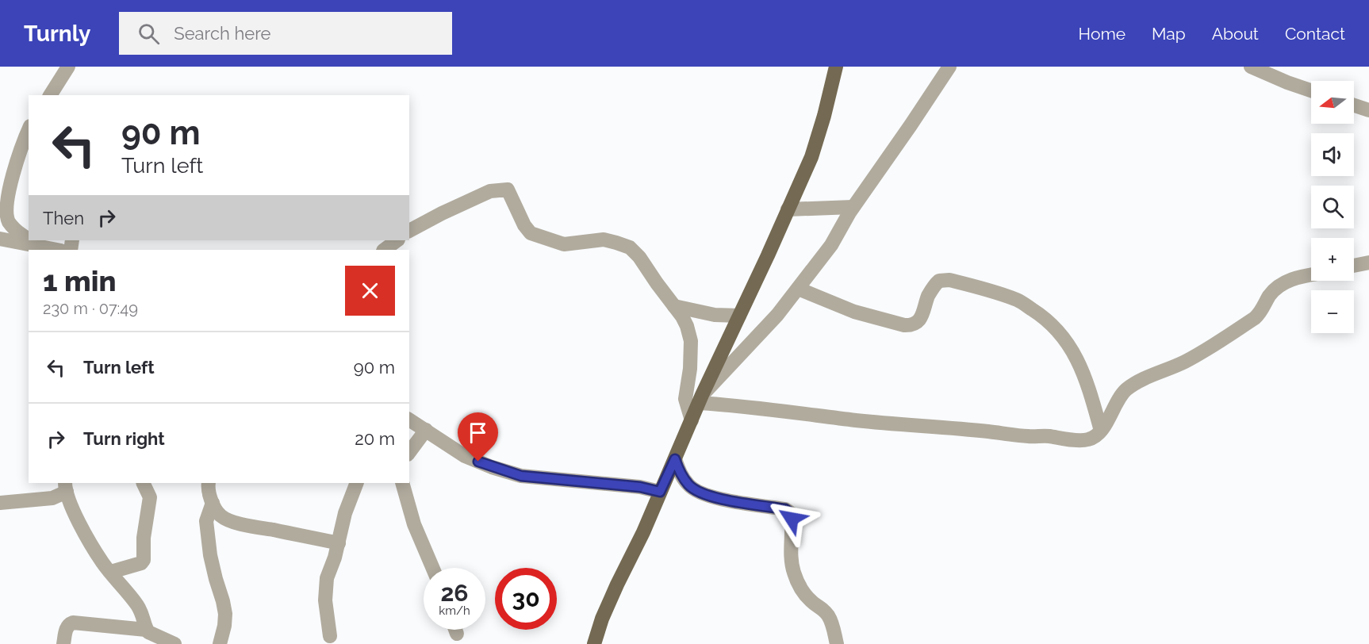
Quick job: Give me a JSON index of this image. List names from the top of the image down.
{
  "north": "left",
  "page": {
    "header": "Turnly",
    "search": "Search here",
    "nav": [
      "Home",
      "Map",
      "About",
      "Contact"
    ],
    "map_buttons": ["+", "−"],
    "turn": ["90 m", "Turn left"],
    "then": "Then",
    "heading": ["1 min", "230 m · 07:49"],
    "list": [
      {
        "name": "Turn left",
        "value": "90 m"
      },
      {
        "name": "Turn right",
        "value": "20 m"
      }
    ],
    "speed": "26 km/h",
    "limit": "30"
  }
}
